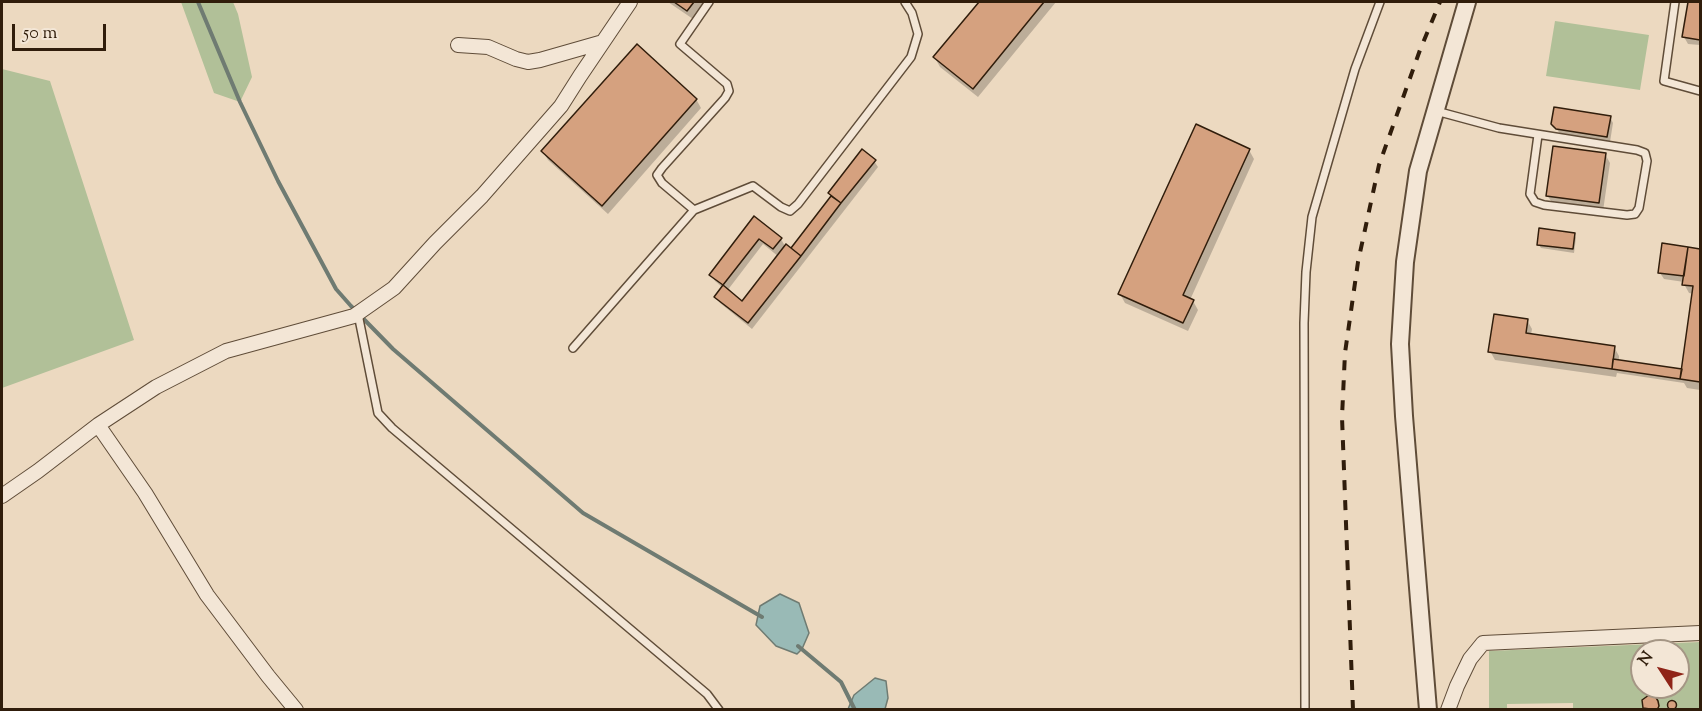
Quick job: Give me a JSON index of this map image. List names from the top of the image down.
{
  "scale_bar": "50 m",
  "north": "top left"
}
